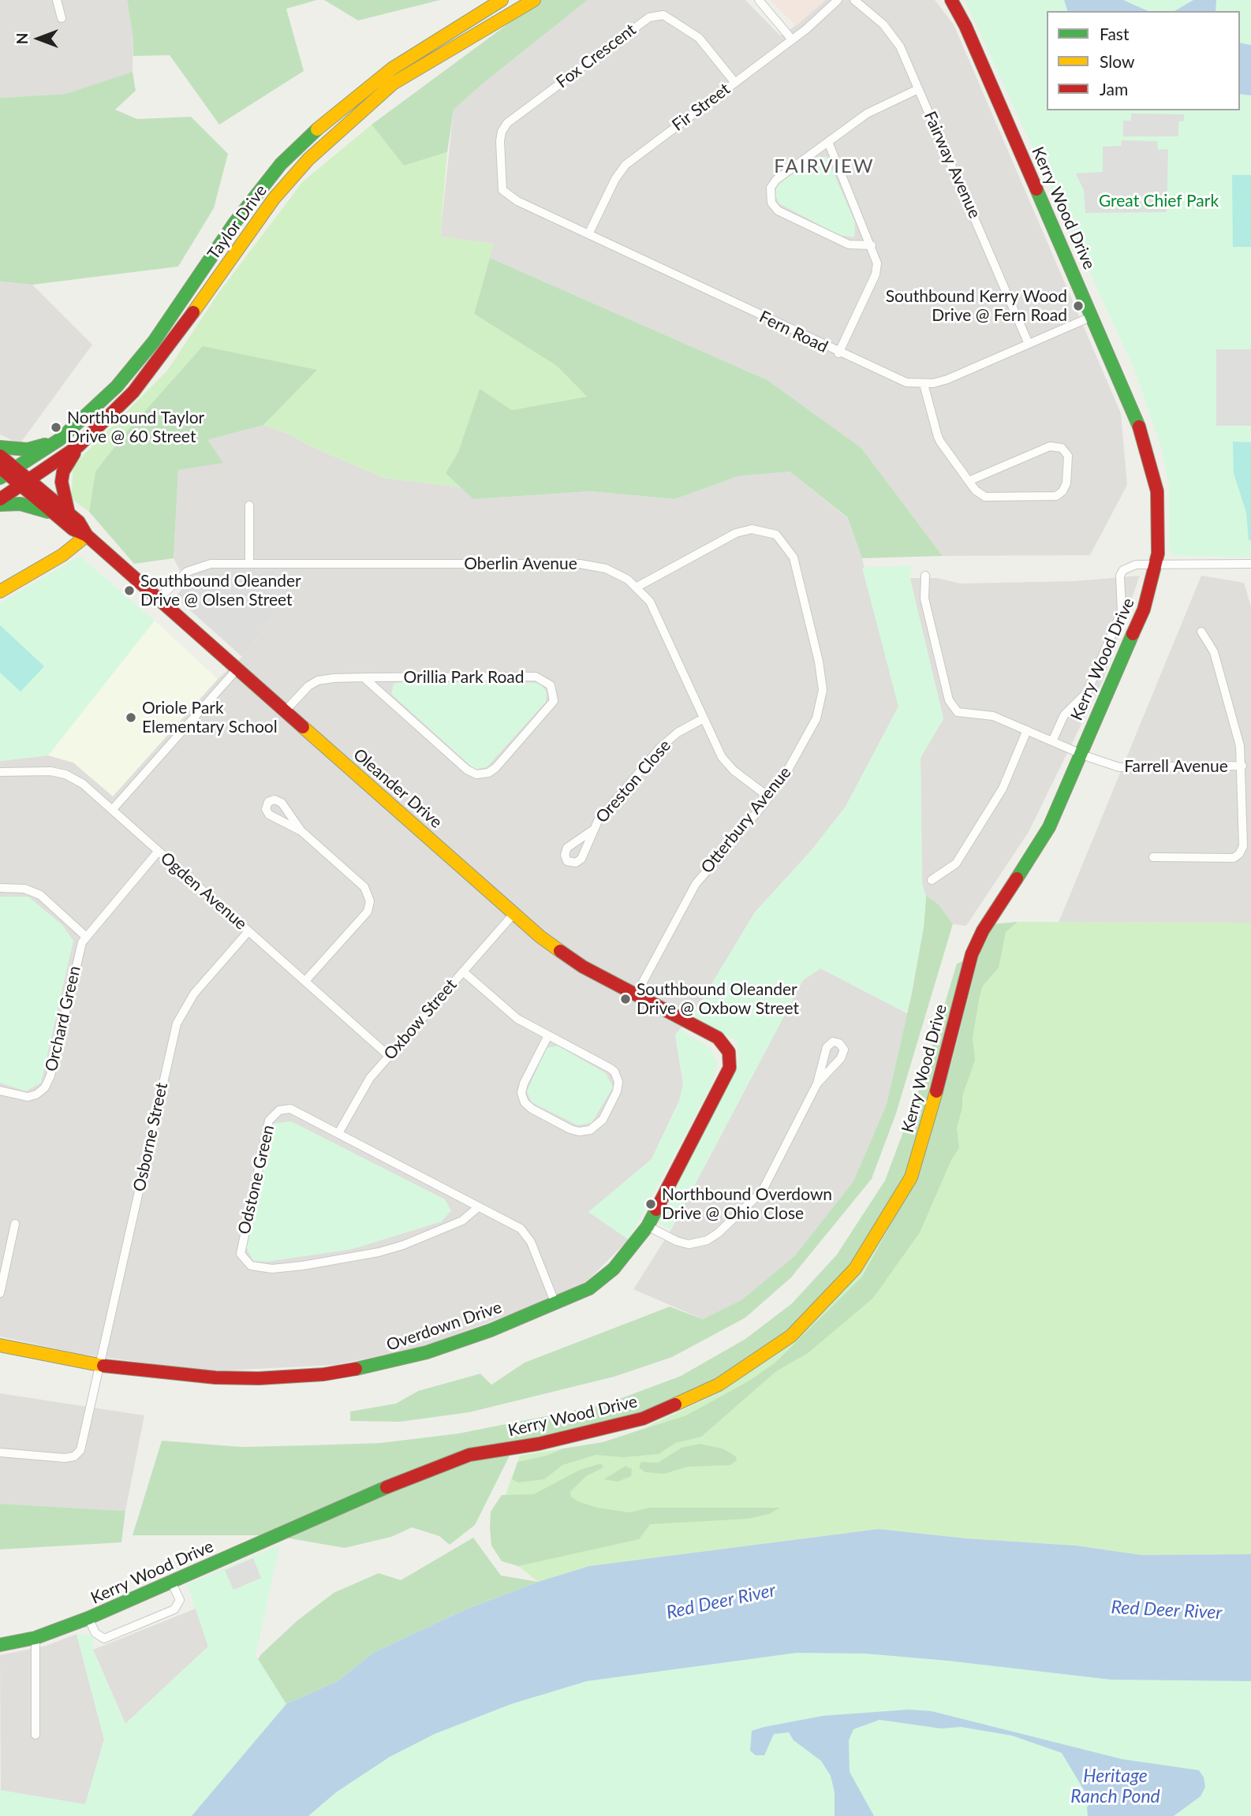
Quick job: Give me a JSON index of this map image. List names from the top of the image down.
{
  "streets": {
    "street": [
      "Fox Crescent",
      "Fir Street",
      "Fairway Avenue",
      "Kerry Wood Drive",
      "Taylor Drive",
      "Fern Road",
      "Oberlin Avenue",
      "Orillia Park Road",
      "Farrell Avenue",
      "Oreston Close",
      "Oleander Drive",
      "Otterbury Avenue",
      "Ogden Avenue",
      "Orchard Green",
      "Oxbow Street",
      "Osborne Street",
      "Odstone Green",
      "Overdown Drive"
    ]
  },
  "crossings": [
    ["Fox Crescent", "Fir Street"],
    ["Fox Crescent", "Fern Road"],
    ["Fir Street", "Fern Road"],
    ["Fairway Avenue", "Fern Road"],
    ["Kerry Wood Drive", "Fern Road"],
    ["Kerry Wood Drive", "Farrell Avenue"],
    ["Taylor Drive", "Oleander Drive"],
    ["Oberlin Avenue", "Oreston Close"],
    ["Oberlin Avenue", "Oleander Drive"],
    ["Oberlin Avenue", "Otterbury Avenue"],
    ["Orillia Park Road", "Oleander Drive"],
    ["Oleander Drive", "Otterbury Avenue"],
    ["Oleander Drive", "Oxbow Street"],
    ["Oleander Drive", "Overdown Drive"],
    ["Ogden Avenue", "Orchard Green"],
    ["Ogden Avenue", "Oxbow Street"],
    ["Ogden Avenue", "Osborne Street"],
    ["Oxbow Street", "Odstone Green"],
    ["Osborne Street", "Overdown Drive"],
    ["Odstone Green", "Overdown Drive"]
  ],
  "districts": ["FAIRVIEW"],
  "water": ["Red Deer River", "Heritage Ranch Pond"],
  "parks": ["Great Chief Park"],
  "places": [
    "Southbound Kerry Wood Drive @ Fern Road",
    "Northbound Taylor Drive @ 60 Street",
    "Southbound Oleander Drive @ Olsen Street",
    "Oriole Park Elementary School",
    "Southbound Oleander Drive @ Oxbow Street",
    "Northbound Overdown Drive @ Ohio Close"
  ],
  "legend": ["Fast", "Slow", "Jam"],
  "north": "left"
}
